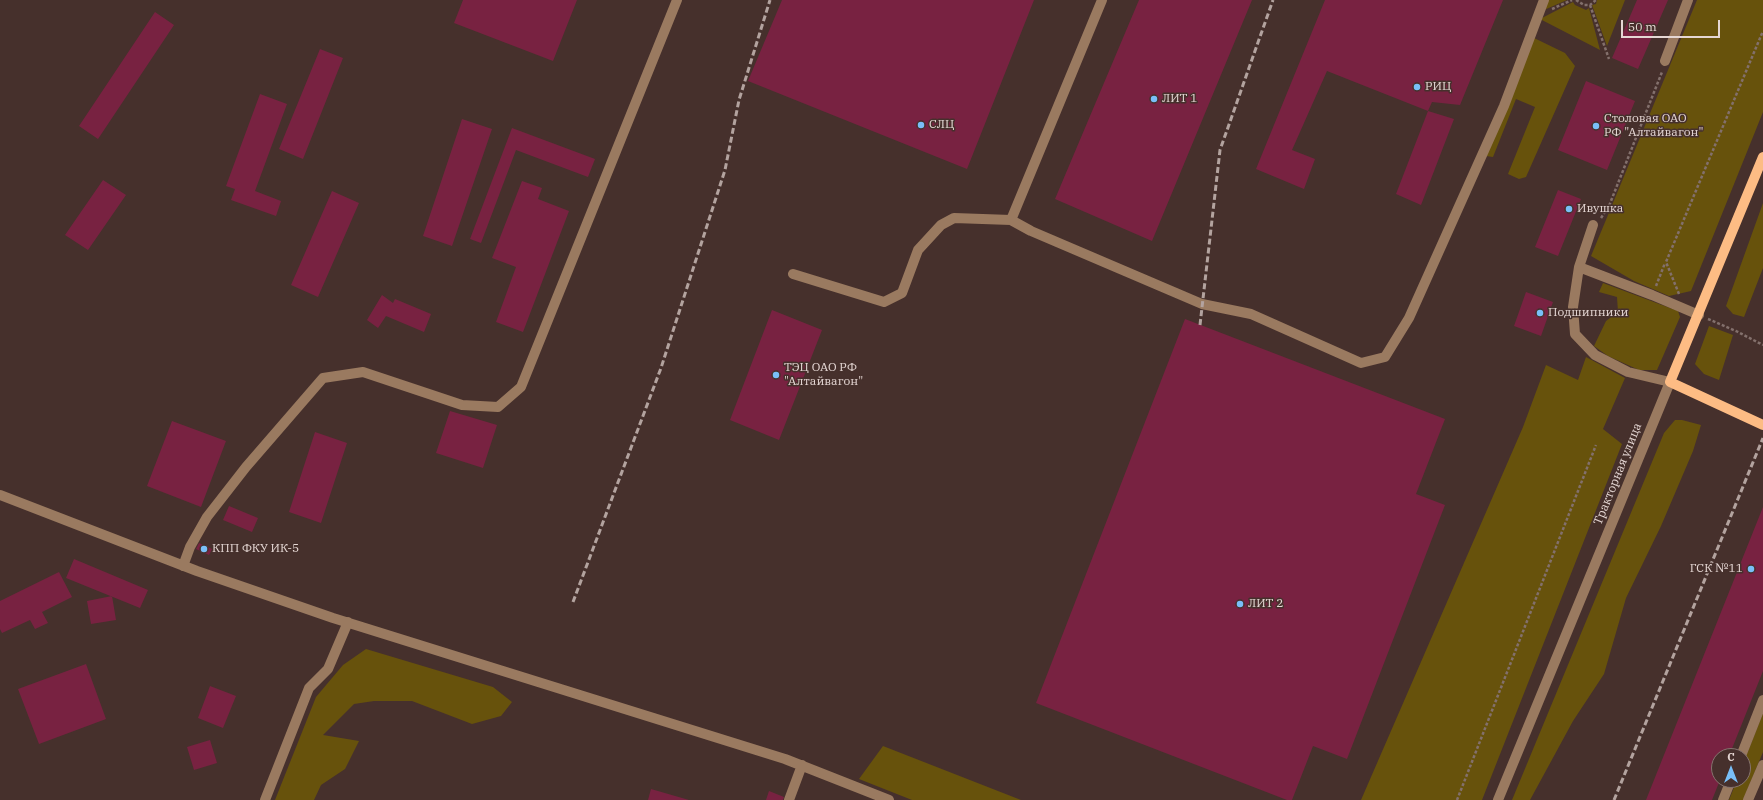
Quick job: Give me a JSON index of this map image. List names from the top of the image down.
{
  "streets": {
    "main road": ["Тракторная улица"]
  },
  "places": [
    "РИЦ",
    "ЛИТ 1",
    "СЛЦ",
    "Столовая ОАО РФ \"Алтайвагон\"",
    "Ивушка",
    "Подшипники",
    "ТЭЦ ОАО РФ \"Алтайвагон\"",
    "КПП ФКУ ИК-5",
    "ГСК №11",
    "ЛИТ 2"
  ],
  "scale_bar": "50 m",
  "north": "top"
}
